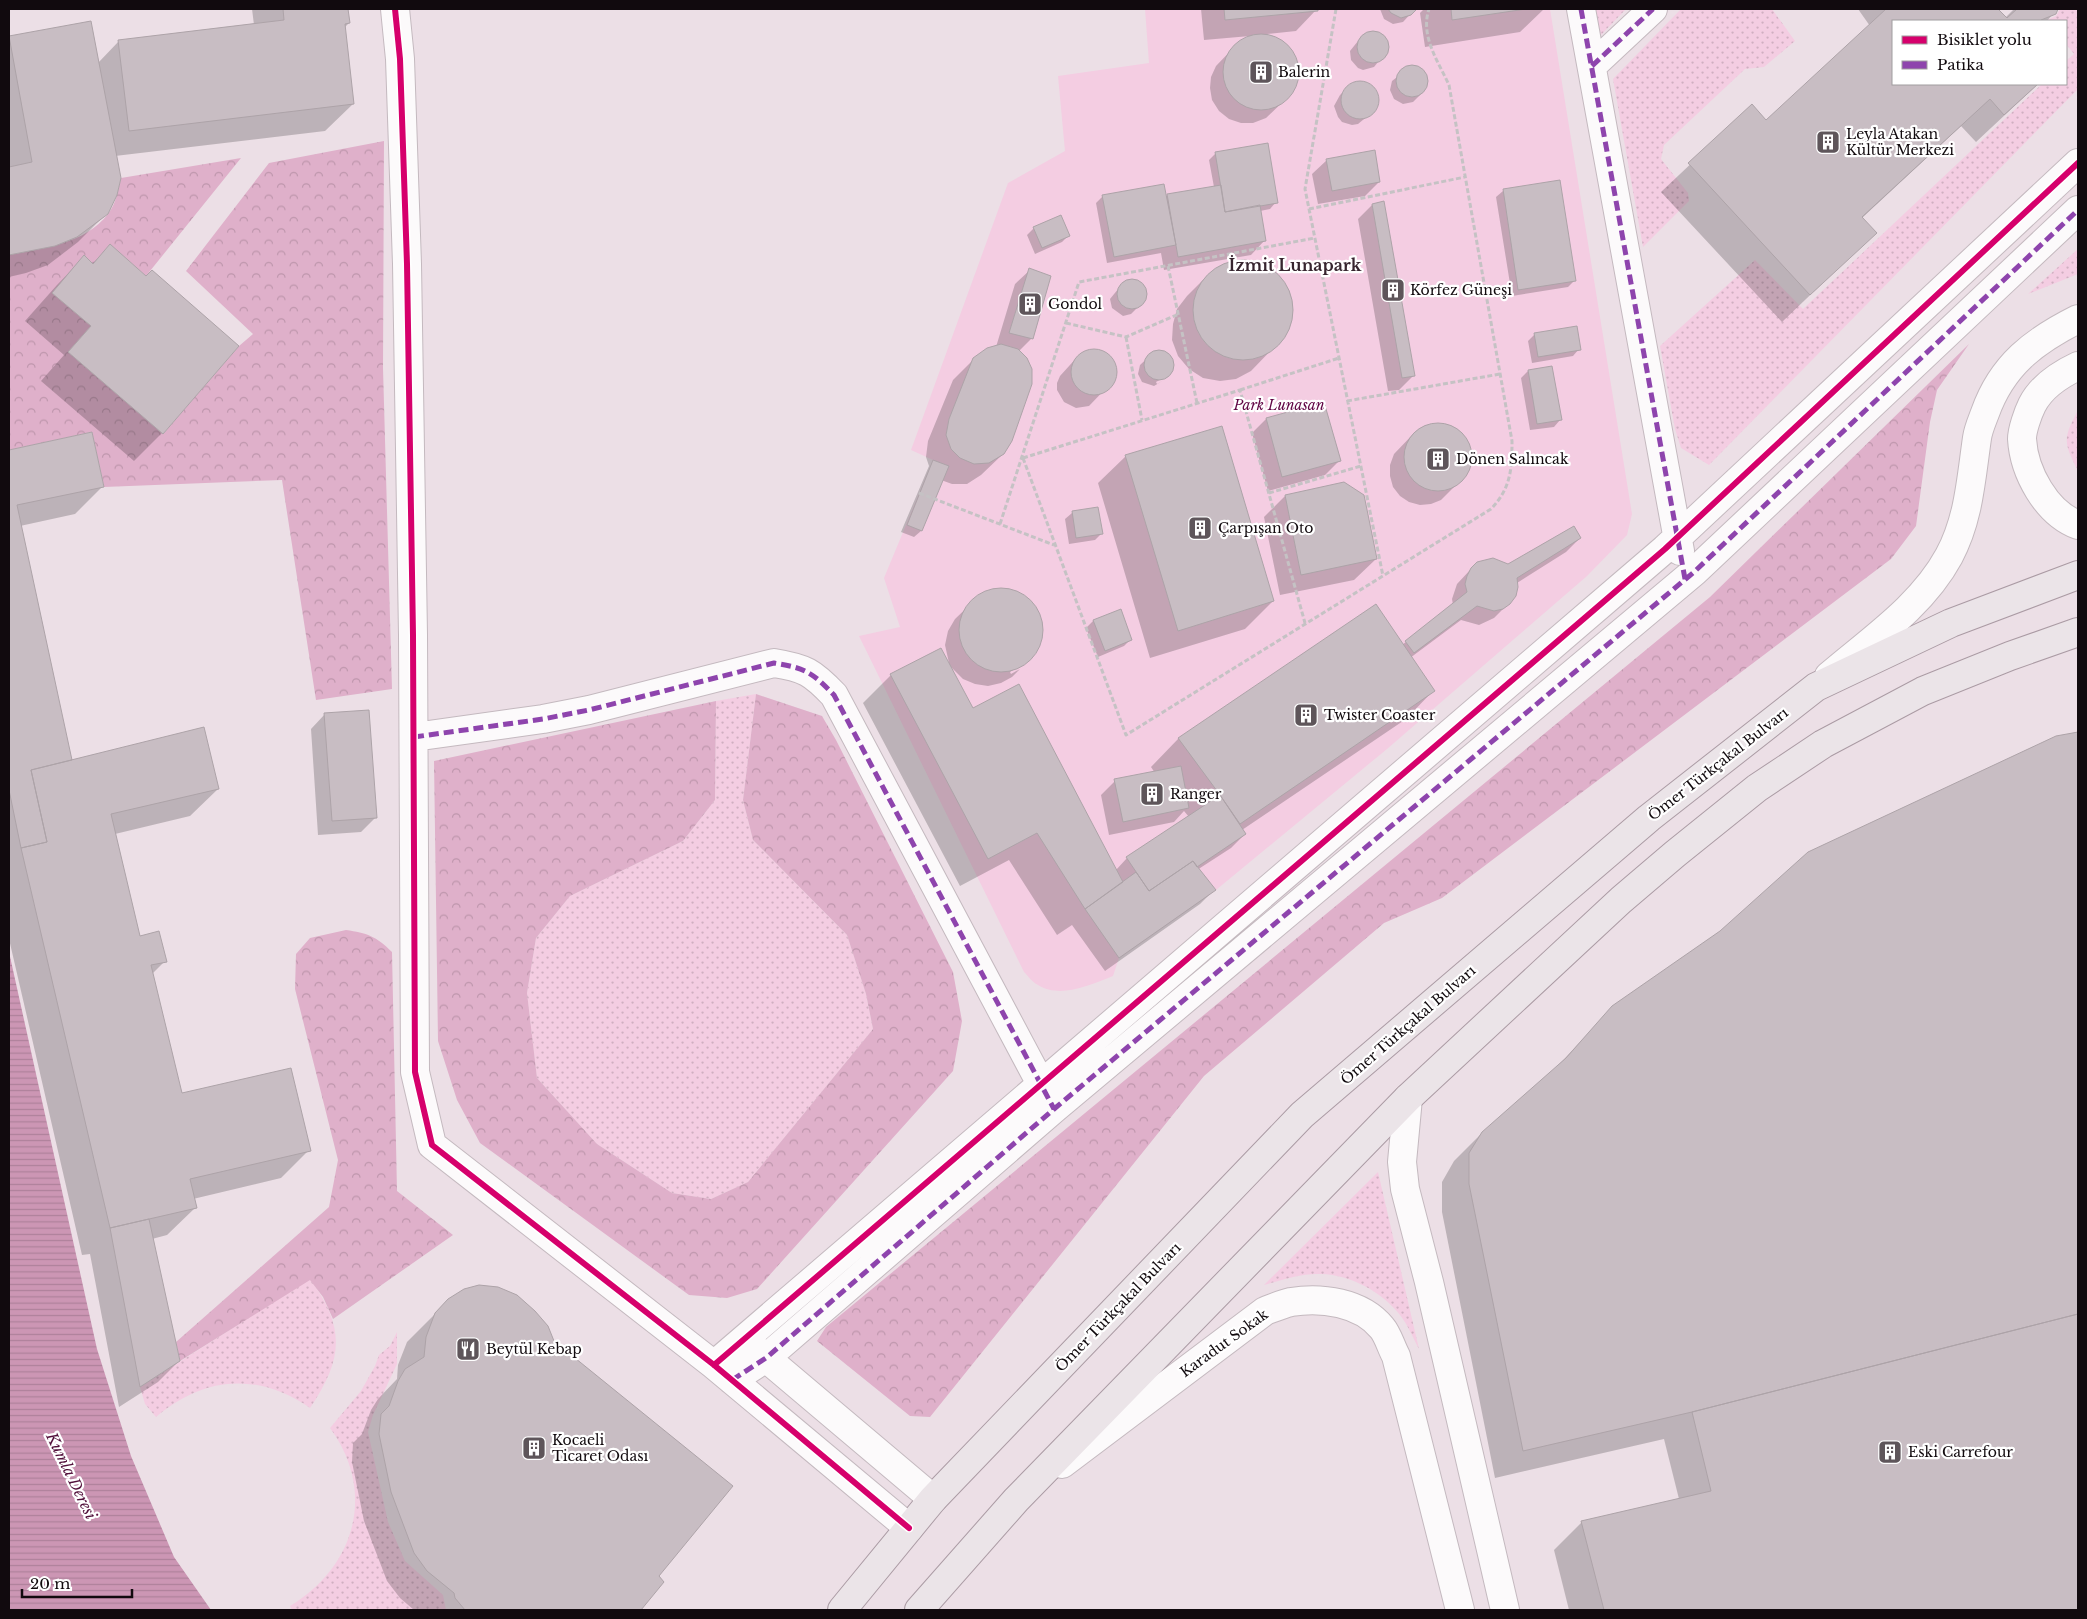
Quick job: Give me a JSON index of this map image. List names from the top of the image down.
{
  "streets": {
    "main road": ["Ömer Türkçakal Bulvarı"],
    "street": ["Karadut Sokak"]
  },
  "districts": ["İzmit Lunapark"],
  "water": ["Kumla Deresi"],
  "parks": ["Park Lunasan"],
  "places": {
    "building": [
      "Balerin",
      "Leyla Atakan Kültür Merkezi",
      "Körfez Güneşi",
      "Gondol",
      "Dönen Salıncak",
      "Çarpışan Oto",
      "Twister Coaster",
      "Ranger",
      "Kocaeli Ticaret Odası",
      "Eski Carrefour"
    ],
    "restaurant": ["Beytül Kebap"]
  },
  "legend": ["Bisiklet yolu", "Patika"],
  "scale_bar": "20 m"
}
